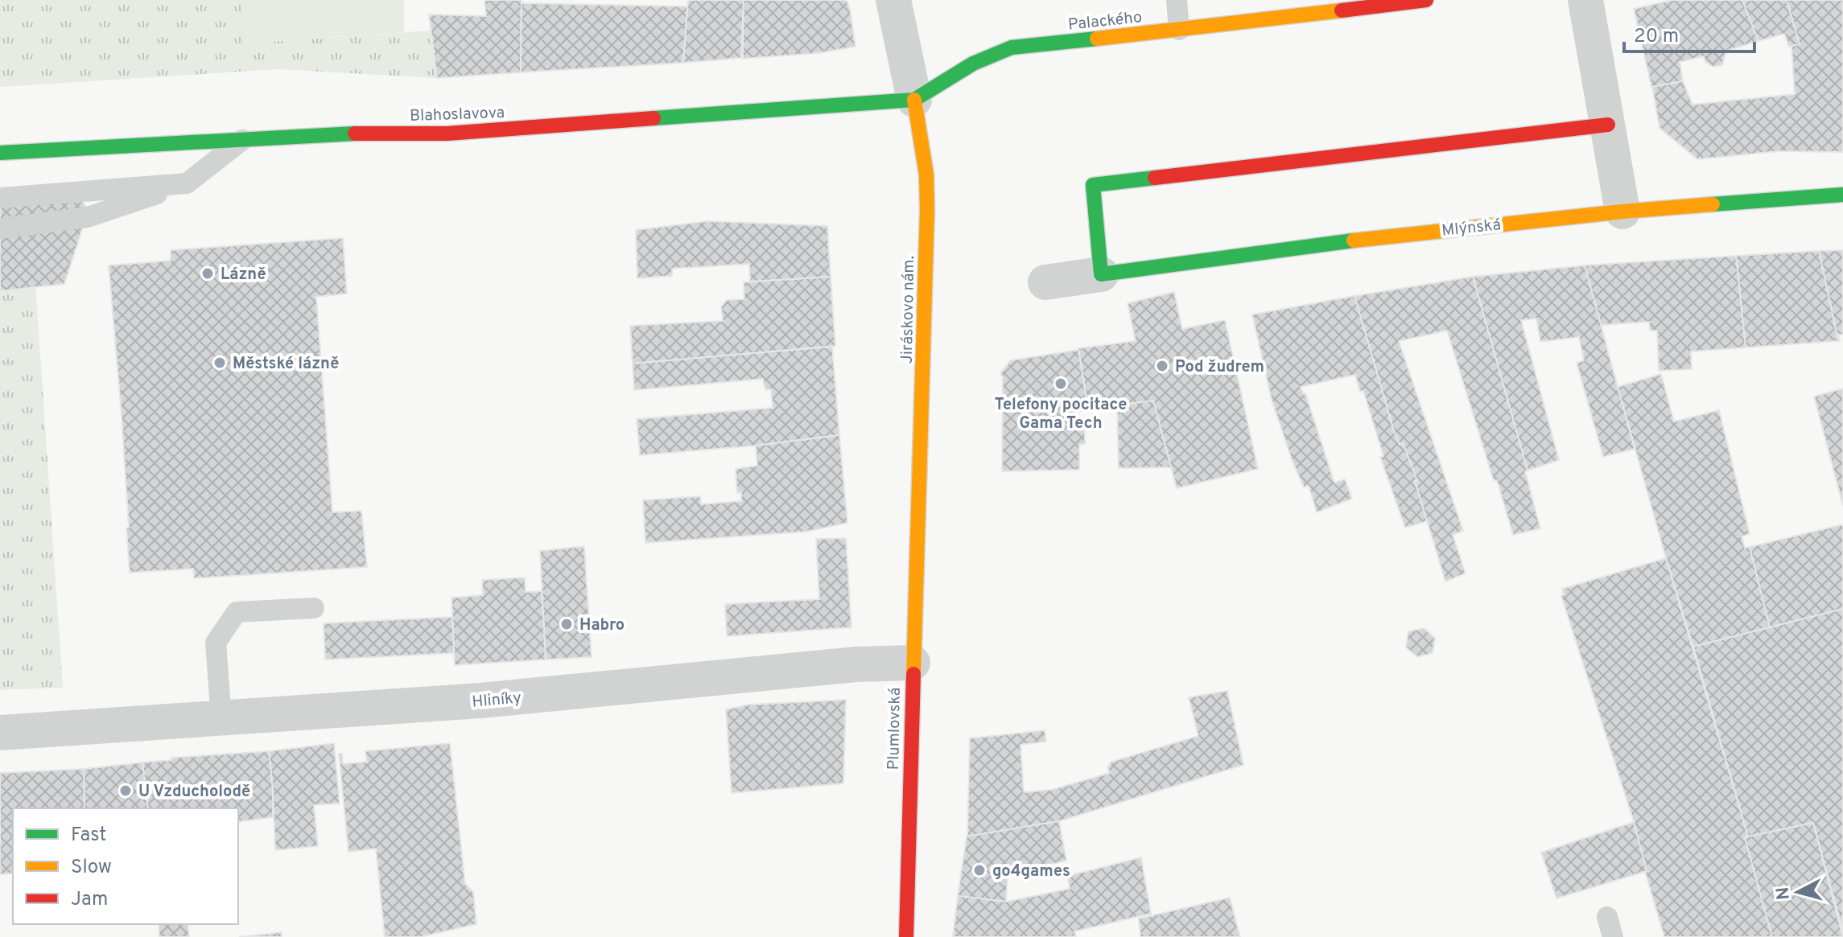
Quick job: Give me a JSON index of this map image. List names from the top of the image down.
{
  "streets": {
    "main road": [
      "Palackého",
      "Blahoslavova",
      "Mlýnská",
      "Jiráskovo nám.",
      "Plumlovská"
    ],
    "street": ["Hliníky"]
  },
  "crossings": [
    ["Palackého", "Blahoslavova"],
    ["Palackého", "Jiráskovo nám."],
    ["Blahoslavova", "Jiráskovo nám."],
    ["Jiráskovo nám.", "Plumlovská"],
    ["Hliníky", "Plumlovská"]
  ],
  "places": [
    "Lázně",
    "Městské lázně",
    "Pod žudrem",
    "Telefony pocitace Gama Tech",
    "Habro",
    "U Vzducholodě",
    "go4games"
  ],
  "legend": ["Fast", "Slow", "Jam"],
  "scale_bar": "20 m",
  "north": "left"
}
